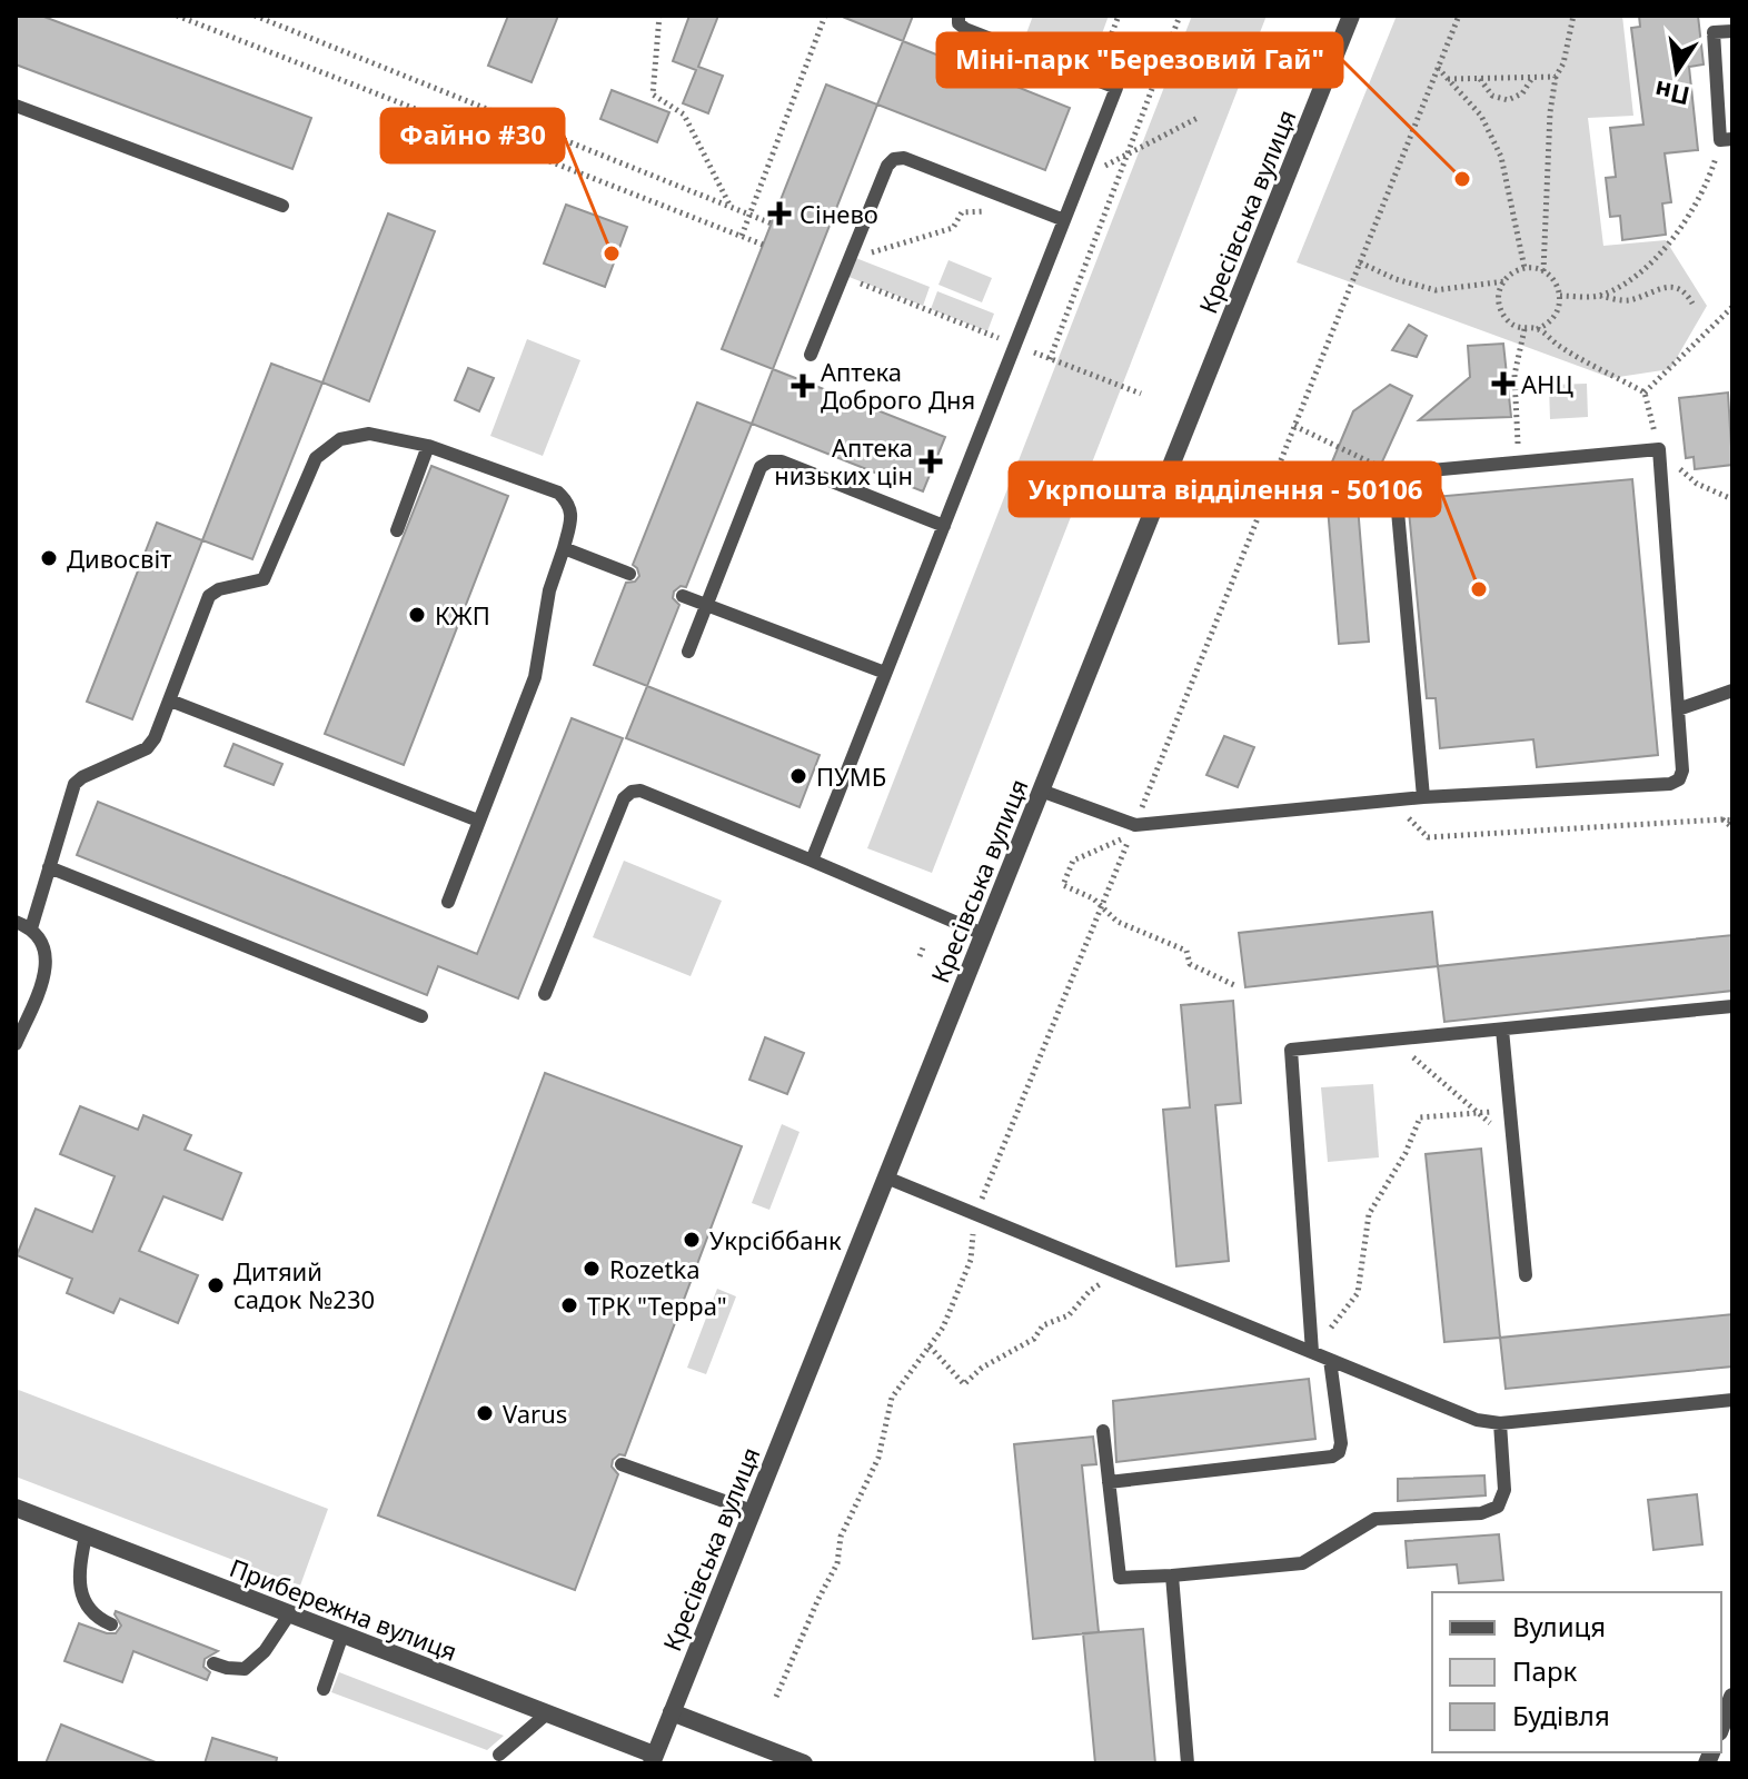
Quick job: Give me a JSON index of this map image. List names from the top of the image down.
{
  "streets": {
    "street": ["Кресівська вулиця", "Прибережна вулиця"]
  },
  "crossings": [
    ["Кресівська вулиця", "Прибережна вулиця"]
  ],
  "places": {
    "other": [
      "Міні-парк \"Березовий Гай\"",
      "Файно #30",
      "Дивосвіт",
      "Укрпошта відділення - 50106",
      "КЖП",
      "ПУМБ",
      "Укрсіббанк",
      "Rozetka",
      "Дитяий садок №230",
      "ТРК \"Терра\"",
      "Varus"
    ],
    "health": [
      "Сінево",
      "АНЦ",
      "Аптека Доброго Дня",
      "Аптека низьких цін"
    ]
  },
  "legend": ["Вулиця", "Парк", "Будівля"],
  "north": "bottom"
}
